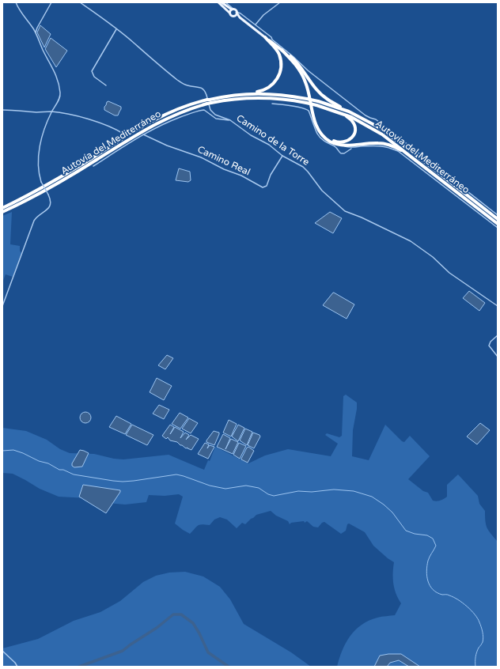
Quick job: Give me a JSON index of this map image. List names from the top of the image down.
{
  "streets": {
    "highway": ["Autovía del Mediterráneo"],
    "street": ["Camino de la Torre", "Camino Real"]
  },
  "crossings": [
    ["Camino de la Torre", "Camino Real"]
  ]
}
